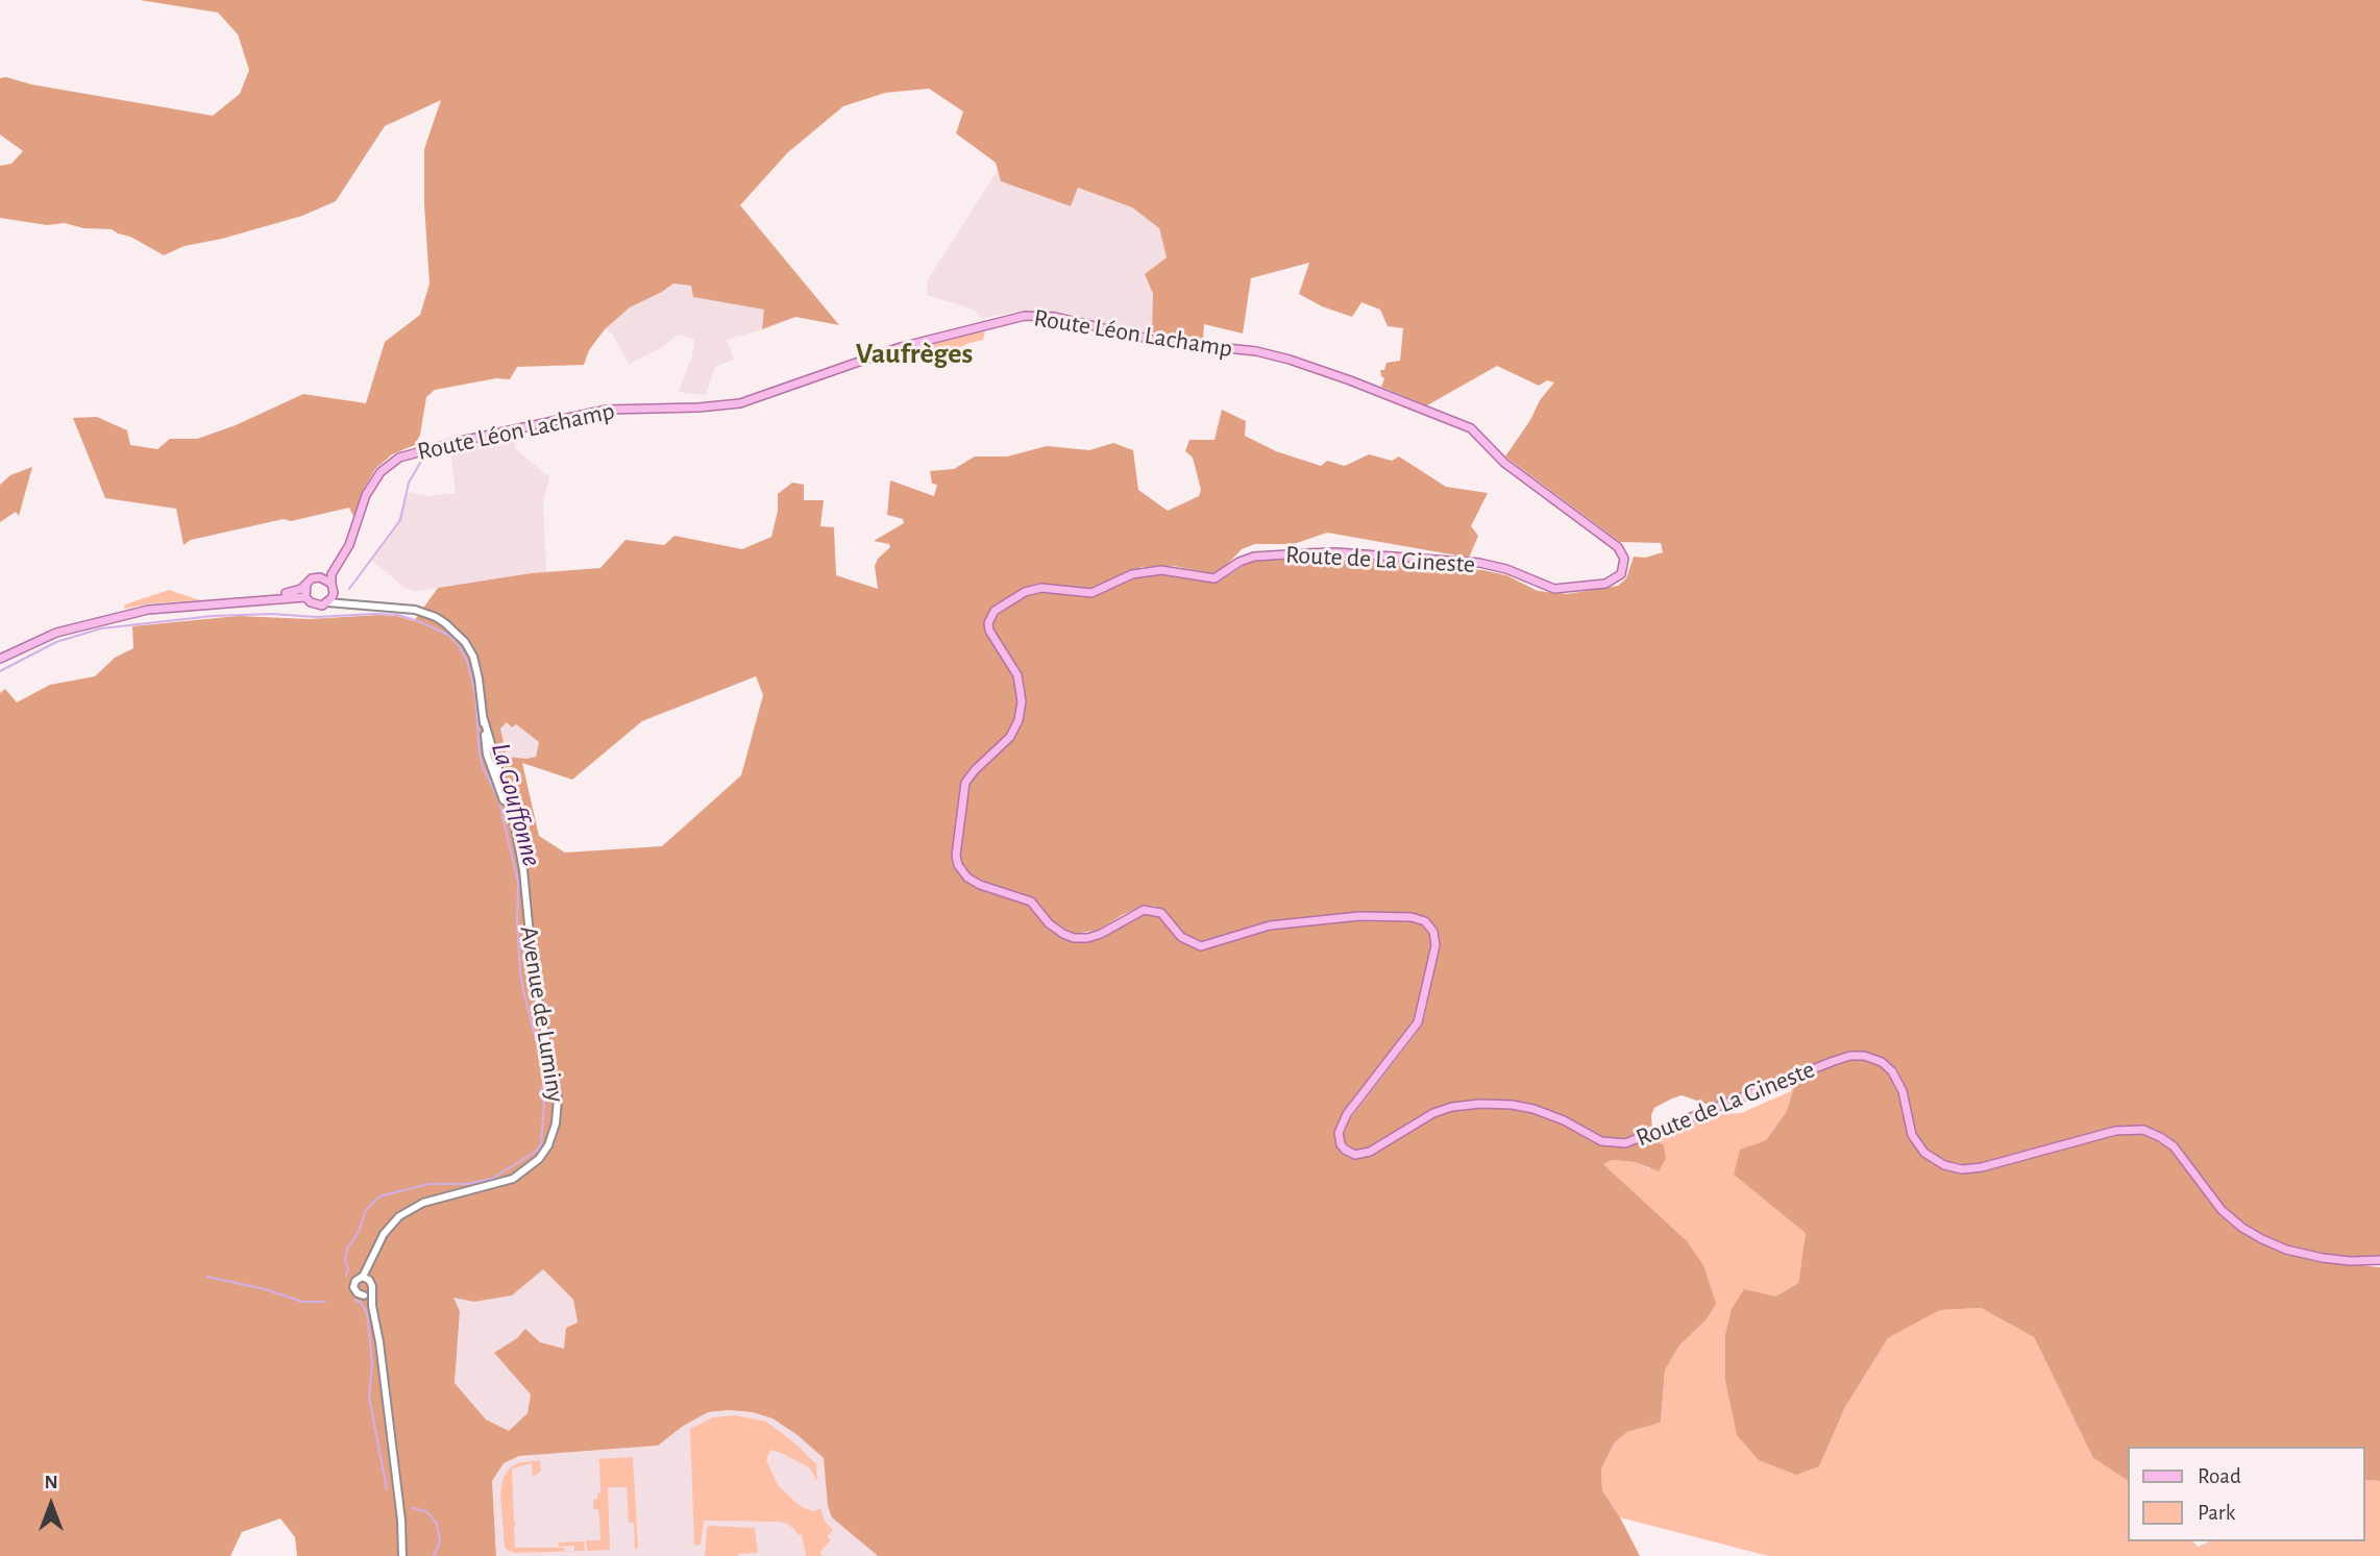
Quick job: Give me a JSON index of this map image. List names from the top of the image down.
{
  "streets": {
    "main road": ["Route Léon Lachamp", "Route de La Gineste"],
    "street": ["Avenue de Luminy"]
  },
  "crossings": [
    ["Route Léon Lachamp", "Route de La Gineste"],
    ["Route Léon Lachamp", "Avenue de Luminy"]
  ],
  "districts": ["Vaufrèges"],
  "water": ["La Gouffonne"],
  "legend": ["Road", "Park"],
  "north": "top"
}
